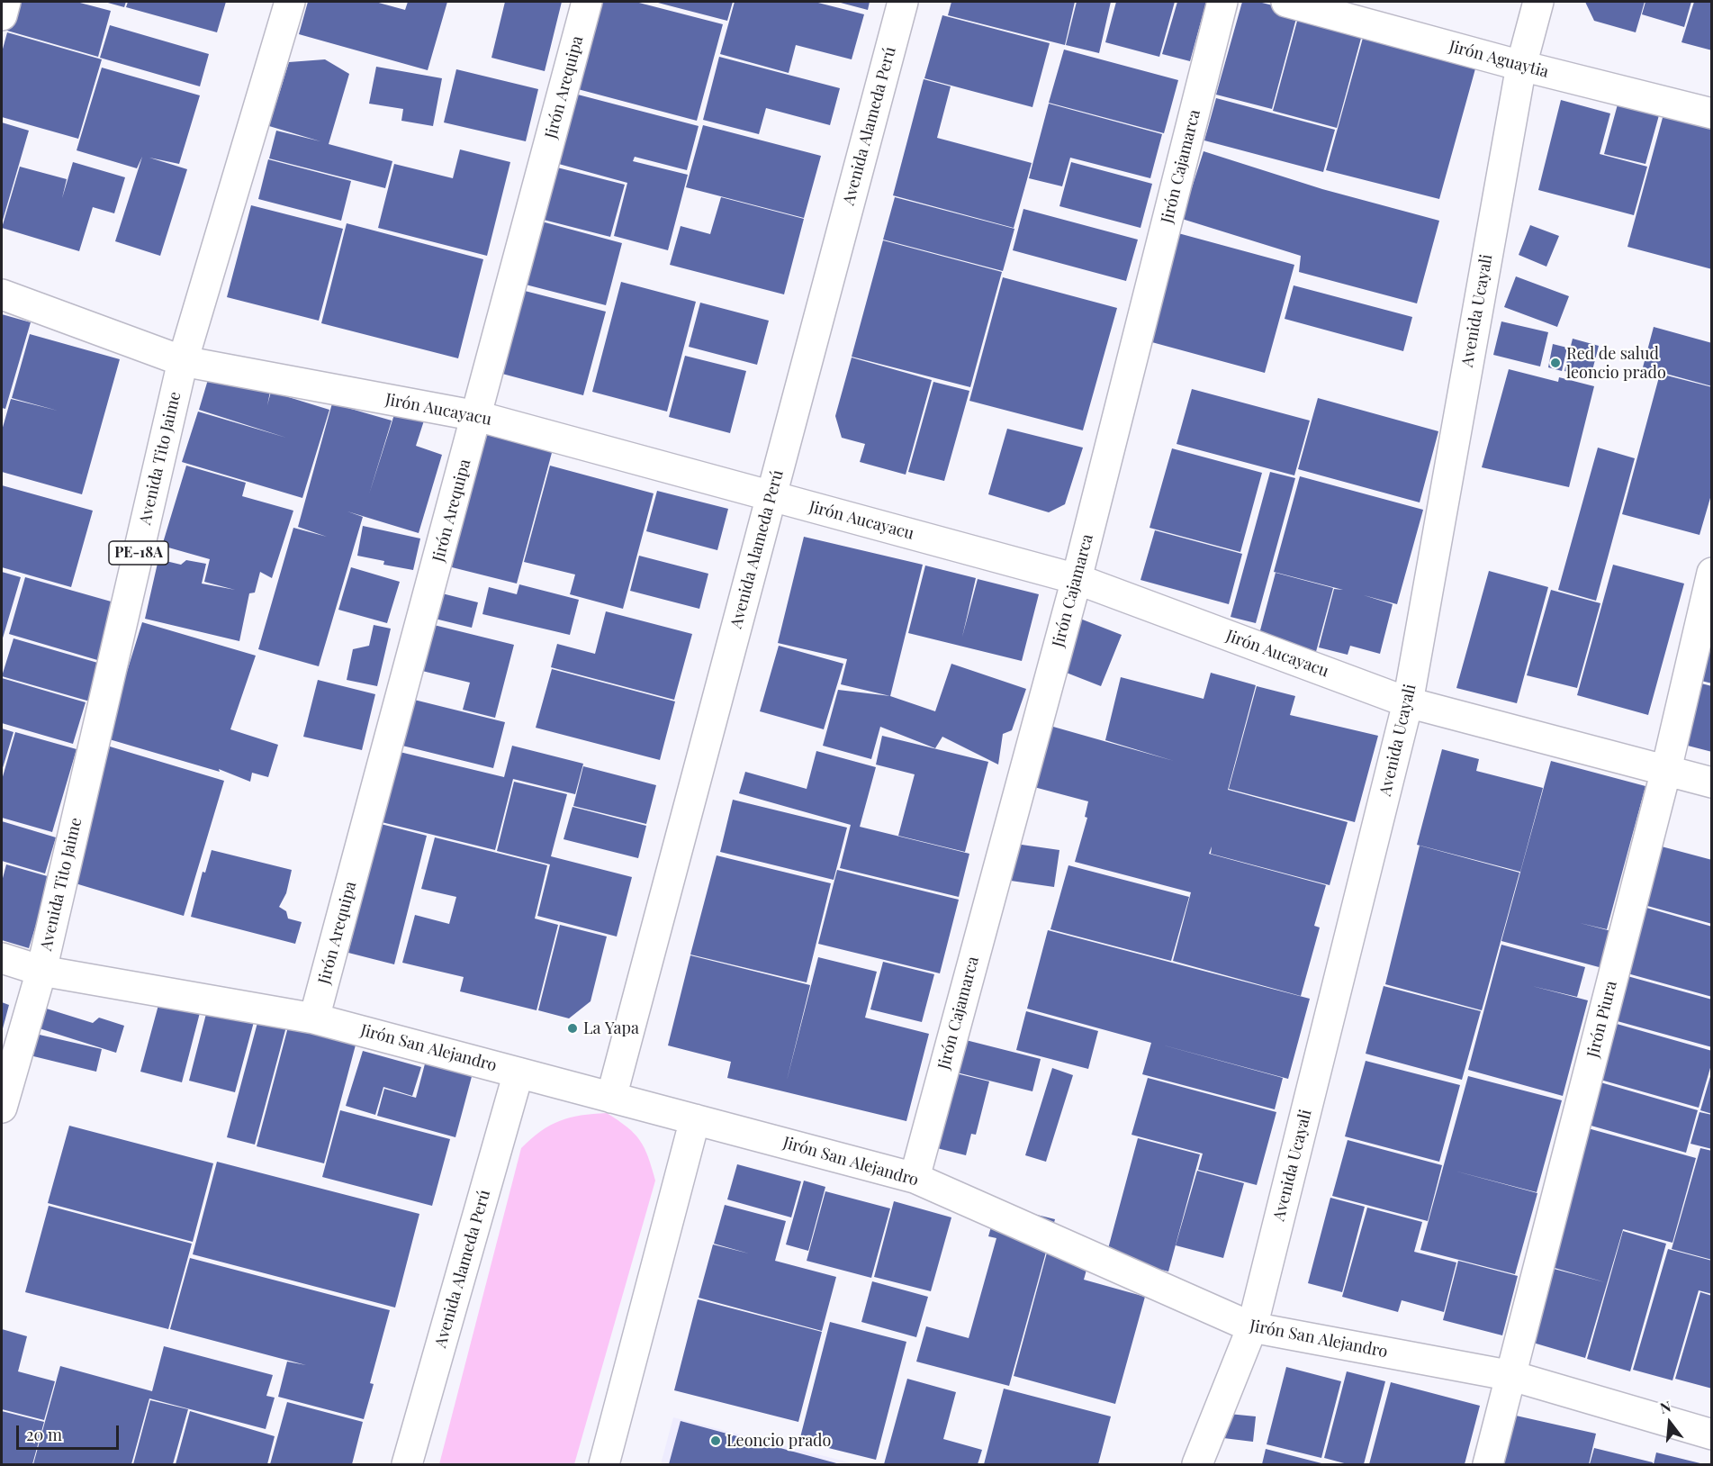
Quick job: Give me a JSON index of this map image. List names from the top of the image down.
{
  "streets": {
    "main road": [
      "Jirón Aguaytia",
      "Jirón Arequipa",
      "Avenida Alameda Perú",
      "Jirón Cajamarca",
      "Avenida Ucayali",
      "Jirón Aucayacu",
      "Avenida Tito Jaime",
      "PE-18A",
      "Jirón Piura",
      "Jirón San Alejandro"
    ]
  },
  "crossings": [
    ["Jirón Aguaytia", "Avenida Ucayali"],
    ["Jirón Arequipa", "Jirón Aucayacu"],
    ["Jirón Arequipa", "Jirón San Alejandro"],
    ["Avenida Alameda Perú", "Jirón Aucayacu"],
    ["Avenida Alameda Perú", "Jirón San Alejandro"],
    ["Jirón Cajamarca", "Jirón Aucayacu"],
    ["Jirón Cajamarca", "Jirón San Alejandro"],
    ["Avenida Ucayali", "Jirón Aucayacu"],
    ["Avenida Ucayali", "Jirón San Alejandro"],
    ["Jirón Aucayacu", "Avenida Tito Jaime"],
    ["Jirón Aucayacu", "Jirón Piura"],
    ["Avenida Tito Jaime", "Jirón San Alejandro"],
    ["Jirón Piura", "Jirón San Alejandro"]
  ],
  "places": ["Red de salud leoncio prado", "La Yapa", "Leoncio prado"],
  "scale_bar": "20 m",
  "north": "top"
}
